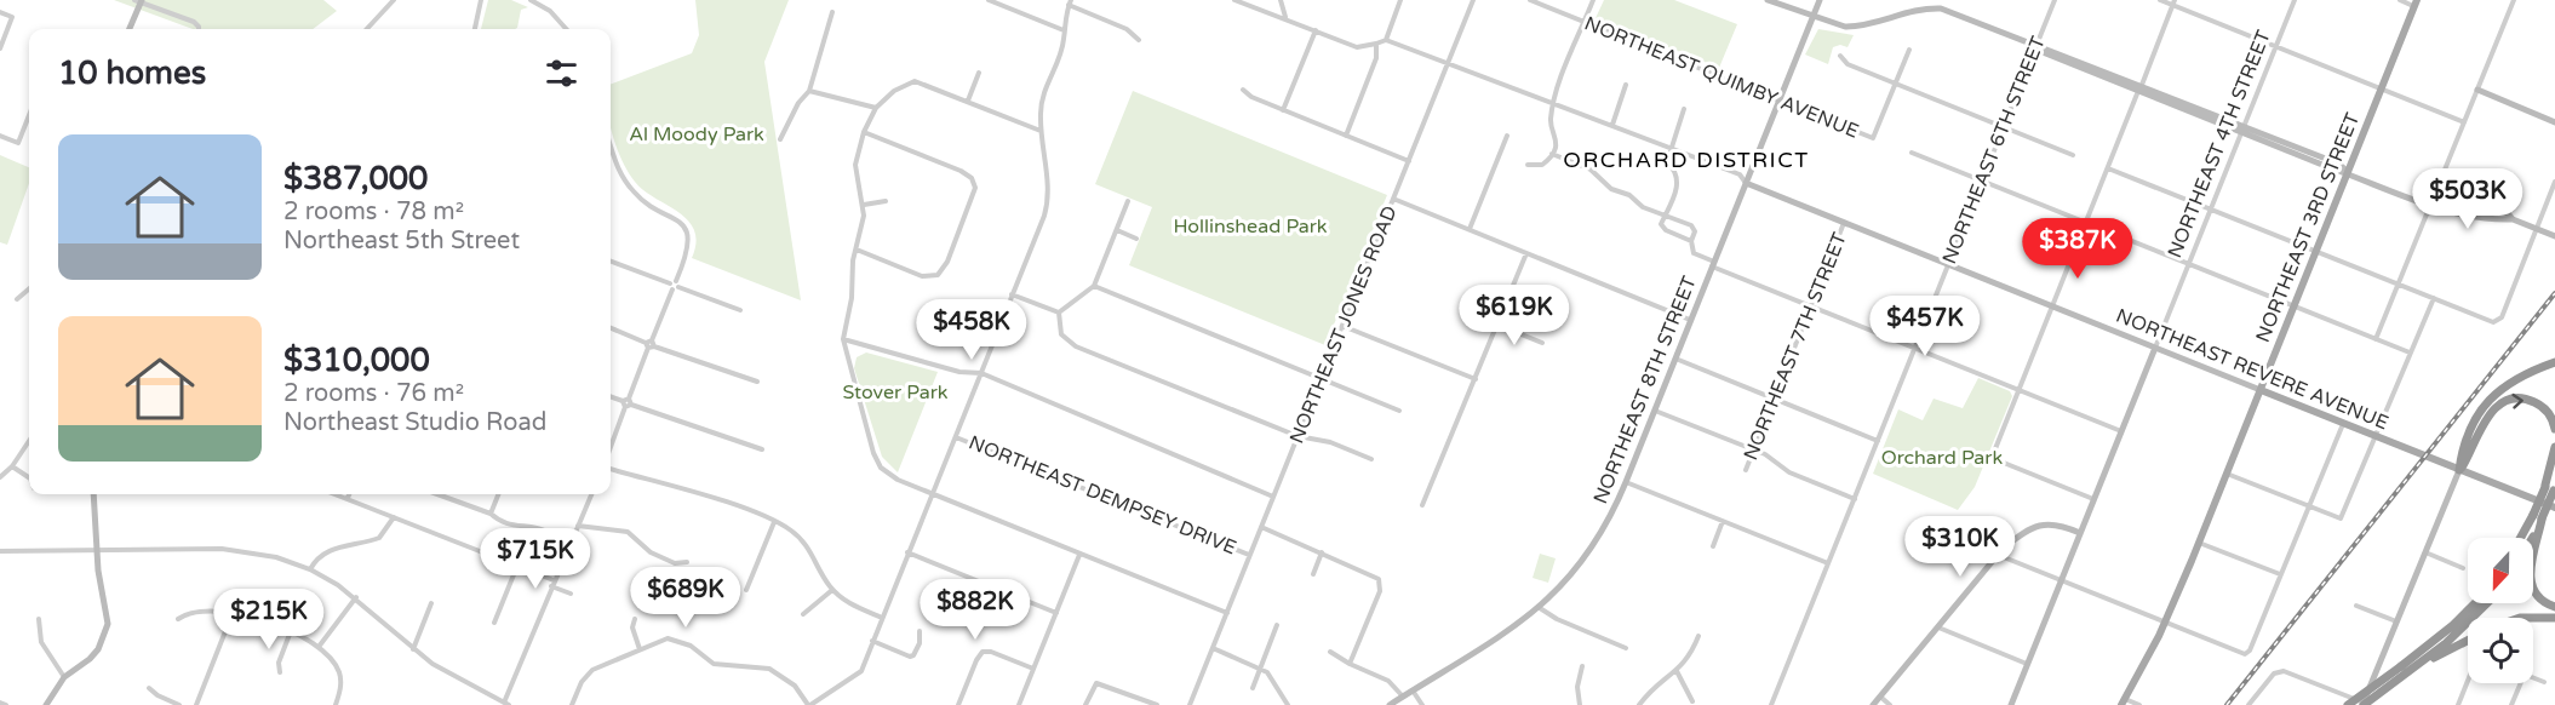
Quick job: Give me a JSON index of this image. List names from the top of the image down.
{
  "streets": {
    "main road": [
      "NORTHEAST 4TH STREET",
      "NORTHEAST 3RD STREET",
      "NORTHEAST REVERE AVENUE",
      "NORTHEAST 8TH STREET"
    ],
    "street": [
      "NORTHEAST QUIMBY AVENUE",
      "NORTHEAST 6TH STREET",
      "NORTHEAST JONES ROAD",
      "NORTHEAST 7TH STREET",
      "NORTHEAST DEMPSEY DRIVE"
    ]
  },
  "crossings": [
    ["NORTHEAST QUIMBY AVENUE", "NORTHEAST 8TH STREET"],
    ["NORTHEAST 4TH STREET", "NORTHEAST REVERE AVENUE"],
    ["NORTHEAST 6TH STREET", "NORTHEAST REVERE AVENUE"],
    ["NORTHEAST 3RD STREET", "NORTHEAST REVERE AVENUE"],
    ["NORTHEAST JONES ROAD", "NORTHEAST 8TH STREET"],
    ["NORTHEAST JONES ROAD", "NORTHEAST DEMPSEY DRIVE"],
    ["NORTHEAST 7TH STREET", "NORTHEAST REVERE AVENUE"],
    ["NORTHEAST REVERE AVENUE", "NORTHEAST 8TH STREET"]
  ],
  "districts": ["ORCHARD DISTRICT"],
  "parks": [
    "Al Moody Park",
    "Hollinshead Park",
    "Stover Park",
    "Orchard Park"
  ],
  "north": "bottom",
  "page": {
    "heading": "10 homes",
    "list": [
      {
        "name": "$387,000",
        "note": "2 rooms · 78 m² · Northeast 5th Street"
      },
      {
        "name": "$310,000",
        "note": "2 rooms · 76 m² · Northeast Studio Road"
      }
    ],
    "price": [
      "$503K",
      "$387K",
      "$619K",
      "$457K",
      "$458K",
      "$310K",
      "$715K",
      "$689K",
      "$882K",
      "$215K"
    ]
  }
}
